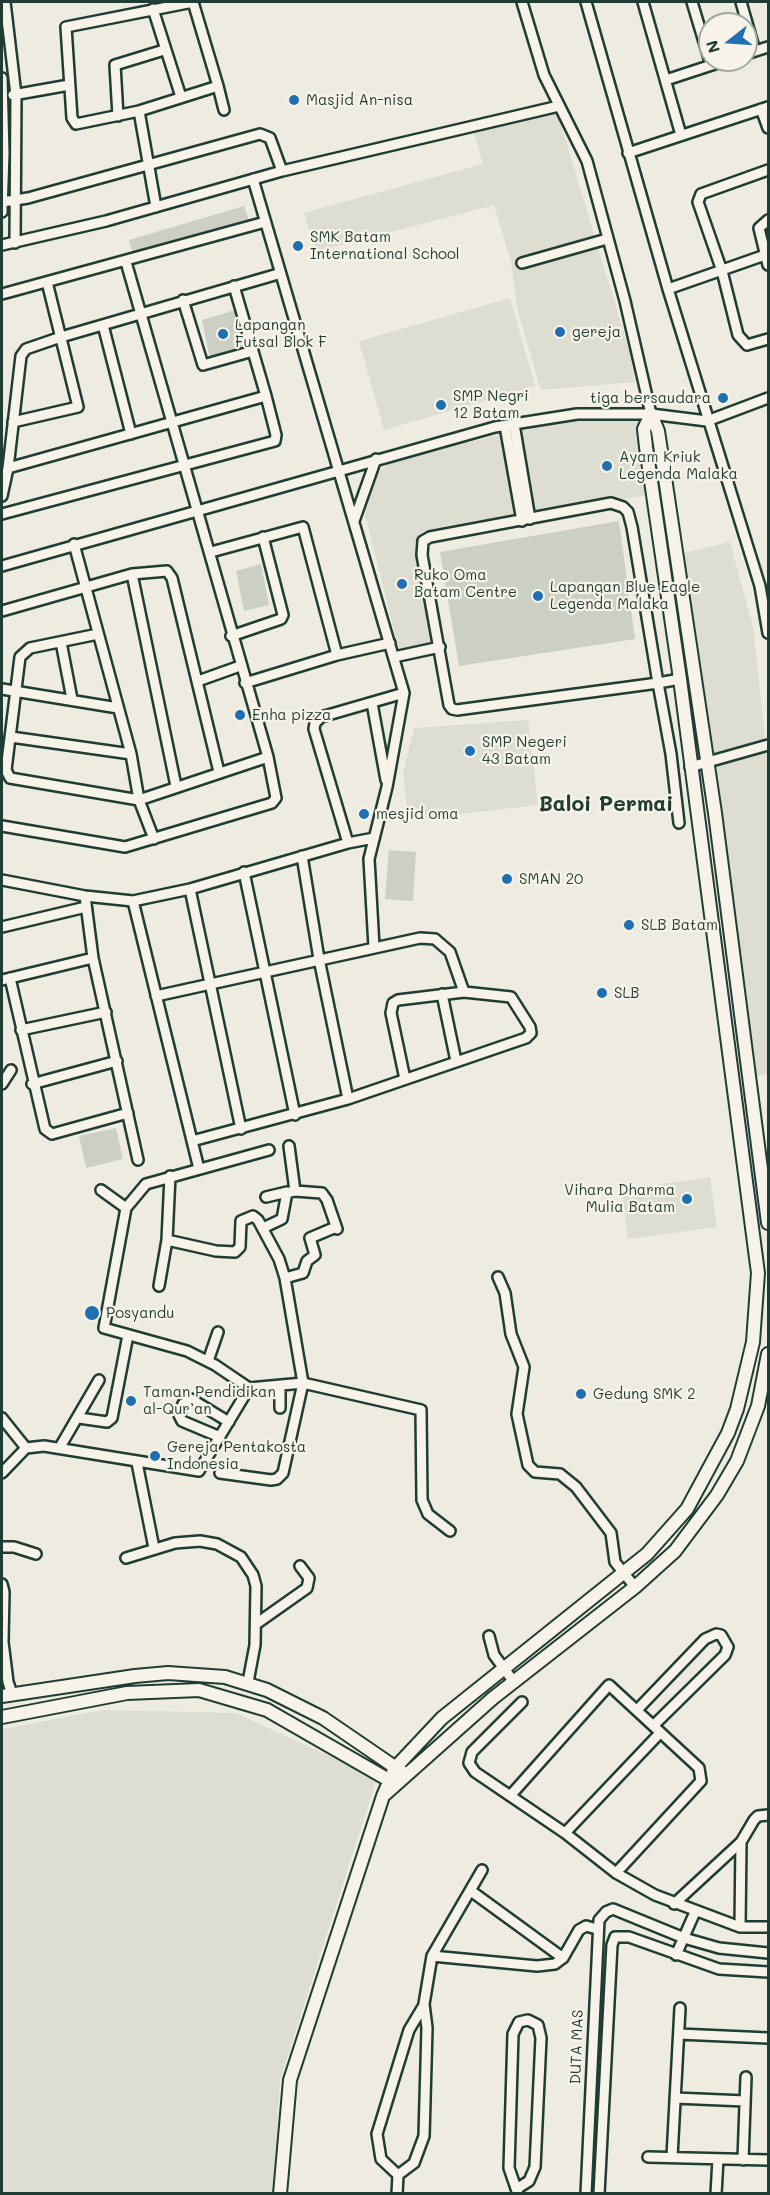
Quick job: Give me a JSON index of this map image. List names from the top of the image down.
{
  "streets": {
    "street": ["DUTA MAS"]
  },
  "districts": ["Baloi Permai"],
  "places": [
    "Masjid An-nisa",
    "SMK Batam International School",
    "gereja",
    "Lapangan Futsal Blok F",
    "tiga bersaudara",
    "SMP Negri 12 Batam",
    "Ayam Kriuk Legenda Malaka",
    "Ruko Oma Batam Centre",
    "Lapangan Blue Eagle Legenda Malaka",
    "Enha pizza",
    "SMP Negeri 43 Batam",
    "mesjid oma",
    "SMAN 20",
    "SLB Batam",
    "SLB",
    "Vihara Dharma Mulia Batam",
    "Posyandu",
    "Gedung SMK 2",
    "Taman Pendidikan al-Qur’an",
    "Gereja Pentakosta Indonesia"
  ],
  "north": "left"
}
